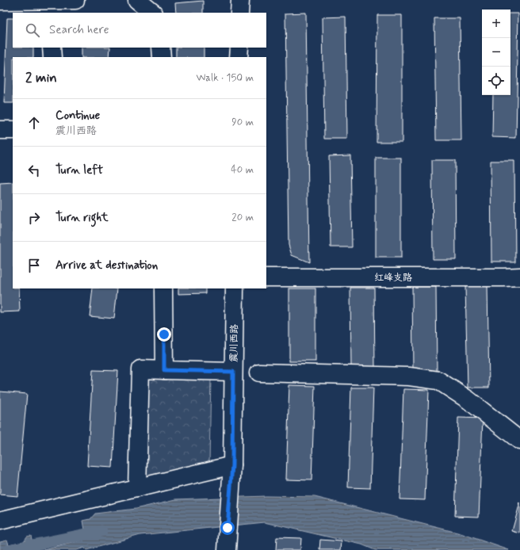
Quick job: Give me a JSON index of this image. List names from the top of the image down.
{
  "streets": {
    "street": ["红峰支路", "震川西路"]
  },
  "page": {
    "map_buttons": ["+", "−"],
    "search": "Search here",
    "heading": ["2 min", "Walk · 150 m"],
    "list": [
      ["Continue", "震川西路", "90 m"],
      ["Turn left", "40 m"],
      ["Turn right", "20 m"],
      "Arrive at destination"
    ]
  }
}
